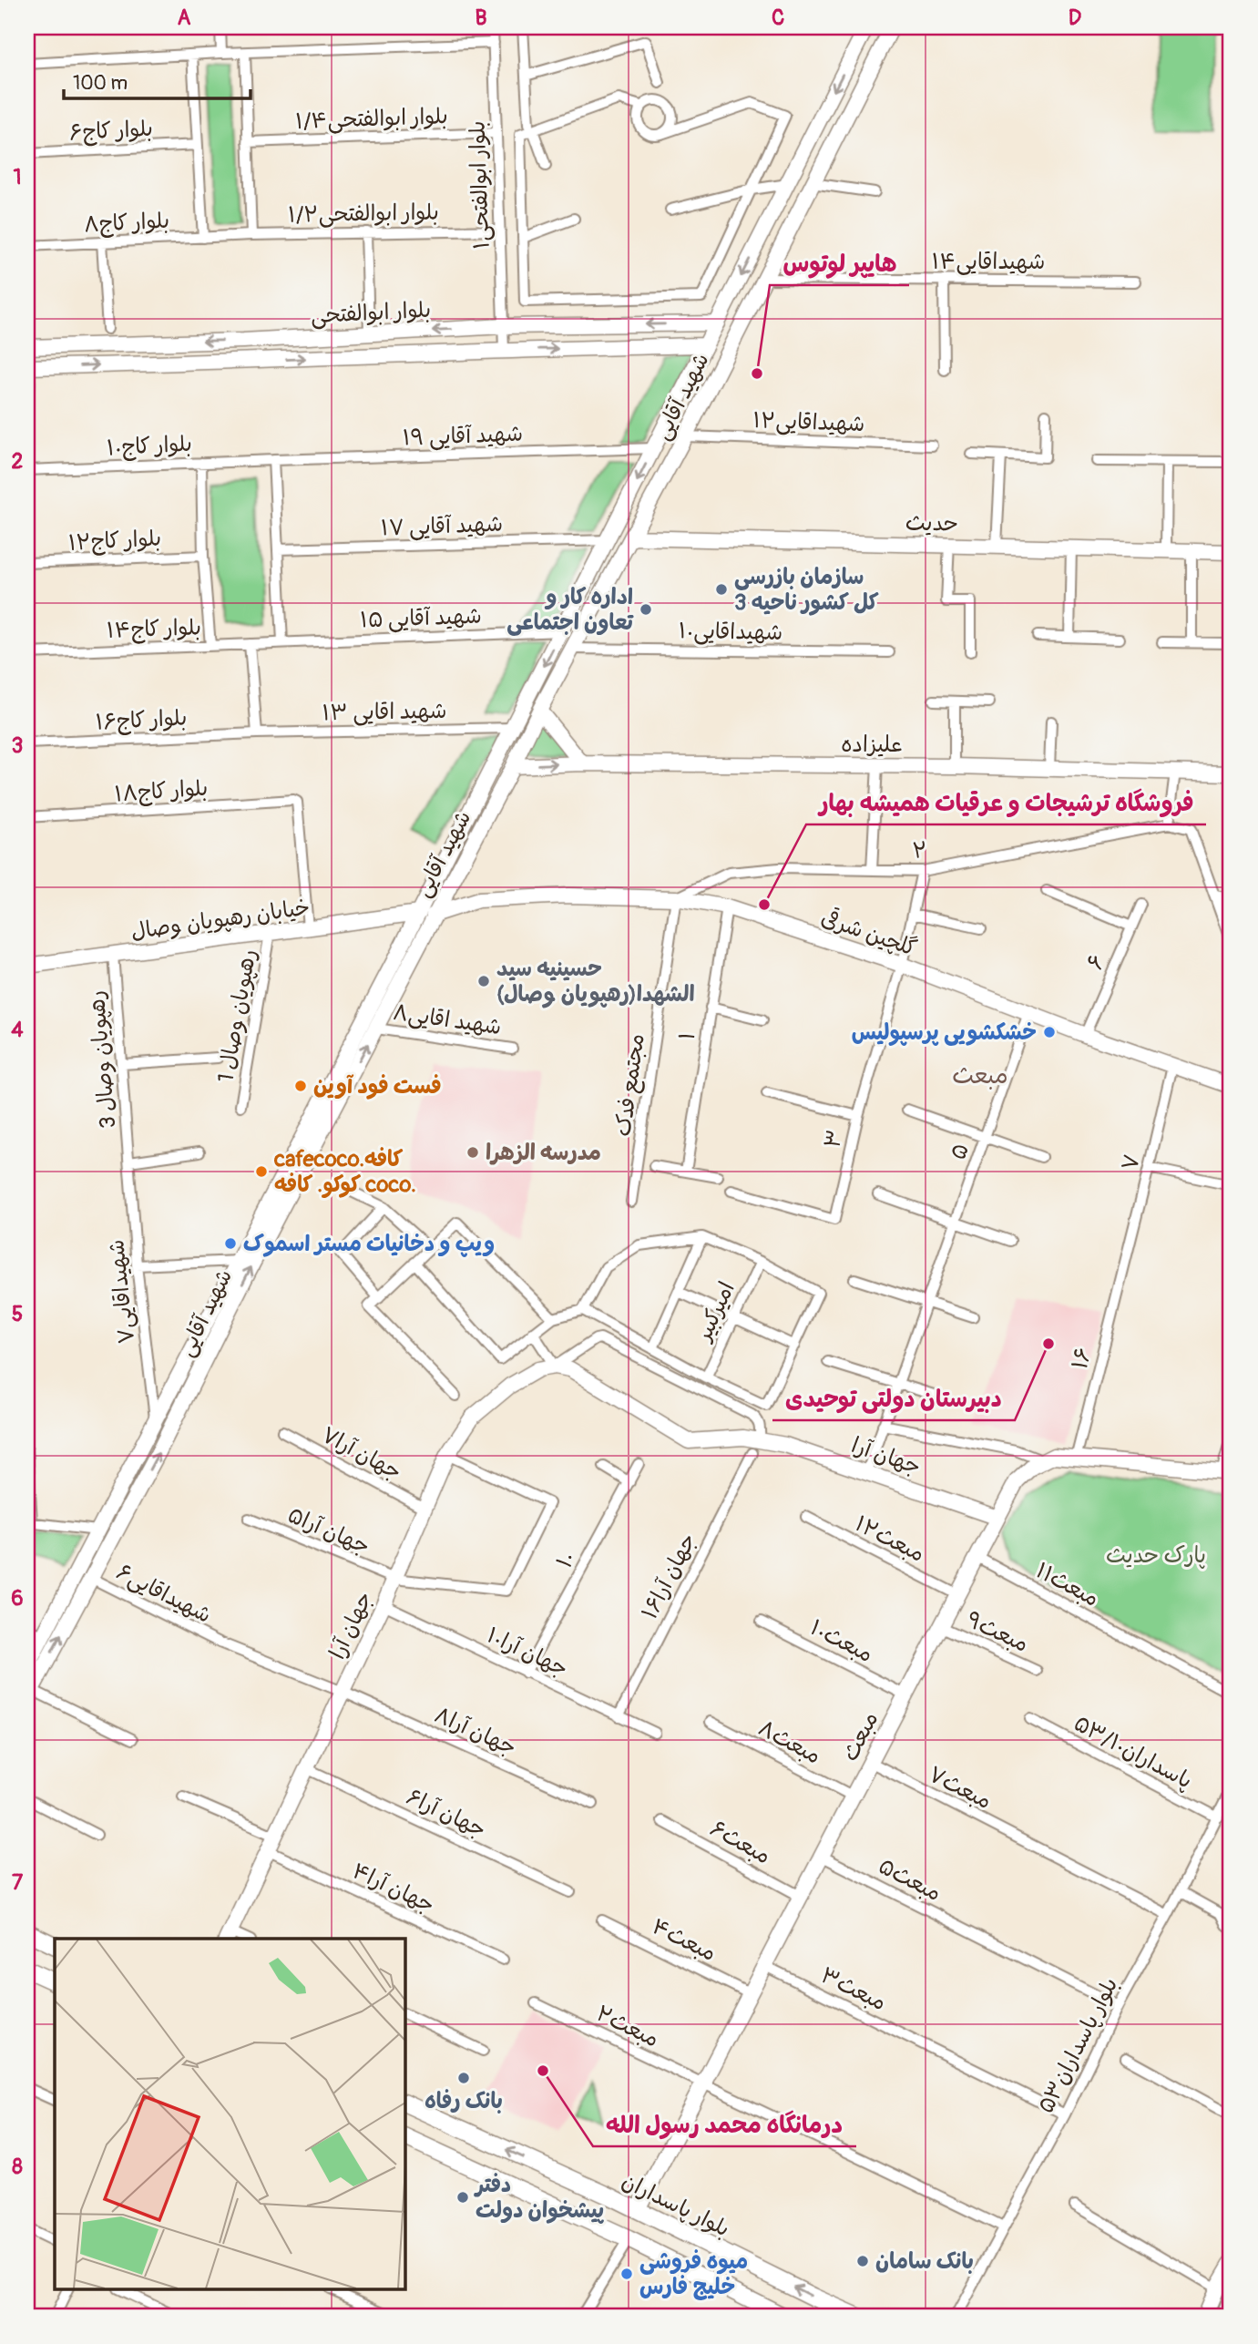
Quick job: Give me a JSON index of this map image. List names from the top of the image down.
{
  "streets": {
    "main road": ["بلوار پاسداران"],
    "street": [
      "بلوار ابوالفتحی۱/۴",
      "بلوار کاج۶",
      "بلوار ابوالفتحی۱",
      "بلوار ابوالفتحی۱/۲",
      "بلوار کاج۸",
      "شهیداقایی۱۴",
      "بلوار ابوالفتحی",
      "شهید آقایی",
      "شهیداقایی۱۲",
      "شهید آقایی ۱۹",
      "بلوار کاج۱۰",
      "حدیث",
      "شهید آقایی ۱۷",
      "بلوار کاج۱۲",
      "شهید آقایی ۱۵",
      "بلوار کاج۱۴",
      "شهیداقایی۱۰",
      "شهید اقایی ۱۳",
      "بلوار کاج۱۶",
      "علیزاده",
      "بلوار کاج۱۸",
      "۲",
      "خیابان رهپویان وصال",
      "گلچین شرقی",
      "۶",
      "1 رهپویان وصال",
      "شهید اقایی۸",
      "۱",
      "3 رهپویان وصال",
      "مجتمع فدک",
      "۳",
      "۵",
      "۷",
      "شهیداقایی۷",
      "امیرکبیر",
      "۱۶",
      "جهان آرا۷",
      "جهان آرا",
      "جهان آرا۵",
      "مبعث۱۲",
      "۱۰",
      "جهان آرا۱۶",
      "مبعث۱۱",
      "شهیداقایی۶",
      "مبعث۹",
      "مبعث۱۰",
      "جهان آرا۱۰",
      "جهان آرا۸",
      "مبعث",
      "مبعث۸",
      "پاسداران۵۳/۱۰",
      "مبعث۷",
      "جهان آرا۶",
      "مبعث۶",
      "مبعث۵",
      "جهان آرا۴",
      "مبعث۴",
      "مبعث۳",
      "مبعث۲",
      "بلوار پاسداران۵۳"
    ]
  },
  "crossings": [
    ["بلوار ابوالفتحی۱/۴", "بلوار ابوالفتحی۱"],
    ["بلوار ابوالفتحی۱", "بلوار ابوالفتحی۱/۲"],
    ["بلوار ابوالفتحی۱", "بلوار ابوالفتحی"],
    ["بلوار ابوالفتحی۱/۲", "بلوار کاج۸"],
    ["شهیداقایی۱۴", "شهید آقایی"],
    ["بلوار ابوالفتحی", "شهید آقایی"],
    ["شهید آقایی", "شهیداقایی۱۲"],
    ["شهید آقایی", "شهید آقایی ۱۹"],
    ["شهید آقایی", "حدیث"],
    ["شهید آقایی", "شهید آقایی ۱۷"],
    ["شهید آقایی", "شهید آقایی ۱۵"],
    ["شهید آقایی", "شهیداقایی۱۰"],
    ["شهید آقایی", "شهید اقایی ۱۳"],
    ["شهید آقایی", "علیزاده"],
    ["شهید آقایی", "خیابان رهپویان وصال"],
    ["شهید آقایی", "شهید اقایی۸"],
    ["شهید آقایی", "شهیداقایی۷"],
    ["شهید آقایی", "شهیداقایی۶"],
    ["شهید آقایی ۱۹", "بلوار کاج۱۰"],
    ["شهید آقایی ۱۵", "بلوار کاج۱۴"],
    ["شهید اقایی ۱۳", "بلوار کاج۱۶"],
    ["بلوار کاج۱۸", "خیابان رهپویان وصال"],
    ["۲", "گلچین شرقی"],
    ["۲", "مجتمع فدک"],
    ["۲", "۳"],
    ["خیابان رهپویان وصال", "گلچین شرقی"],
    ["خیابان رهپویان وصال", "1 رهپویان وصال"],
    ["خیابان رهپویان وصال", "3 رهپویان وصال"],
    ["گلچین شرقی", "۶"],
    ["گلچین شرقی", "۱"],
    ["گلچین شرقی", "مجتمع فدک"],
    ["گلچین شرقی", "۳"],
    ["گلچین شرقی", "۵"],
    ["گلچین شرقی", "۷"],
    ["3 رهپویان وصال", "شهیداقایی۷"],
    ["۵", "جهان آرا"],
    ["۷", "۱۶"],
    ["جهان آرا۷", "جهان آرا"],
    ["جهان آرا", "جهان آرا۵"],
    ["جهان آرا", "جهان آرا۱۶"],
    ["جهان آرا", "شهیداقایی۶"],
    ["جهان آرا", "جهان آرا۱۰"],
    ["جهان آرا", "جهان آرا۸"],
    ["جهان آرا", "مبعث"],
    ["جهان آرا", "جهان آرا۶"],
    ["جهان آرا", "جهان آرا۴"],
    ["مبعث۱۲", "مبعث"],
    ["۱۰", "جهان آرا۱۰"],
    ["جهان آرا۱۶", "جهان آرا۱۰"],
    ["مبعث۱۱", "مبعث"],
    ["شهیداقایی۶", "جهان آرا۸"],
    ["مبعث۹", "مبعث"],
    ["مبعث۱۰", "مبعث"],
    ["مبعث", "مبعث۸"],
    ["مبعث", "مبعث۷"],
    ["مبعث", "مبعث۶"],
    ["مبعث", "مبعث۵"],
    ["مبعث", "مبعث۴"],
    ["مبعث", "مبعث۳"],
    ["مبعث", "مبعث۲"],
    ["مبعث", "بلوار پاسداران"],
    ["پاسداران۵۳/۱۰", "بلوار پاسداران۵۳"],
    ["مبعث۷", "بلوار پاسداران۵۳"],
    ["مبعث۵", "بلوار پاسداران۵۳"],
    ["مبعث۳", "بلوار پاسداران۵۳"],
    ["مبعث۲", "بلوار پاسداران۵۳"]
  ],
  "districts": ["مبعث"],
  "parks": ["پارک حدیث"],
  "places": [
    "هایپر لوتوس",
    "سازمان بازرسی کل کشور ناحیه 3",
    "اداره کار و تعاون اجتماعی",
    "فروشگاه ترشیجات و عرقیات همیشه بهار",
    "حسینیه سید الشهدا(رهپویان وصال)",
    "خشکشویی پرسپولیس",
    "فست فود آوین",
    "مدرسه الزهرا",
    "cafecoco.کافه کوکو. کافه coco.",
    "ویپ و دخانیات مستر اسموک",
    "دبیرستان دولتی توحیدی",
    "درمانگاه محمد رسول الله",
    "بانک رفاه",
    "دفتر پیشخوان دولت",
    "بانک سامان",
    "میوه فروشی خلیج فارس"
  ],
  "scale_bar": "100 m",
  "grid": {
    "columns": [
      "A",
      "B",
      "C",
      "D"
    ],
    "rows": [
      "1",
      "2",
      "3",
      "4",
      "5",
      "6",
      "7",
      "8"
    ]
  }
}
